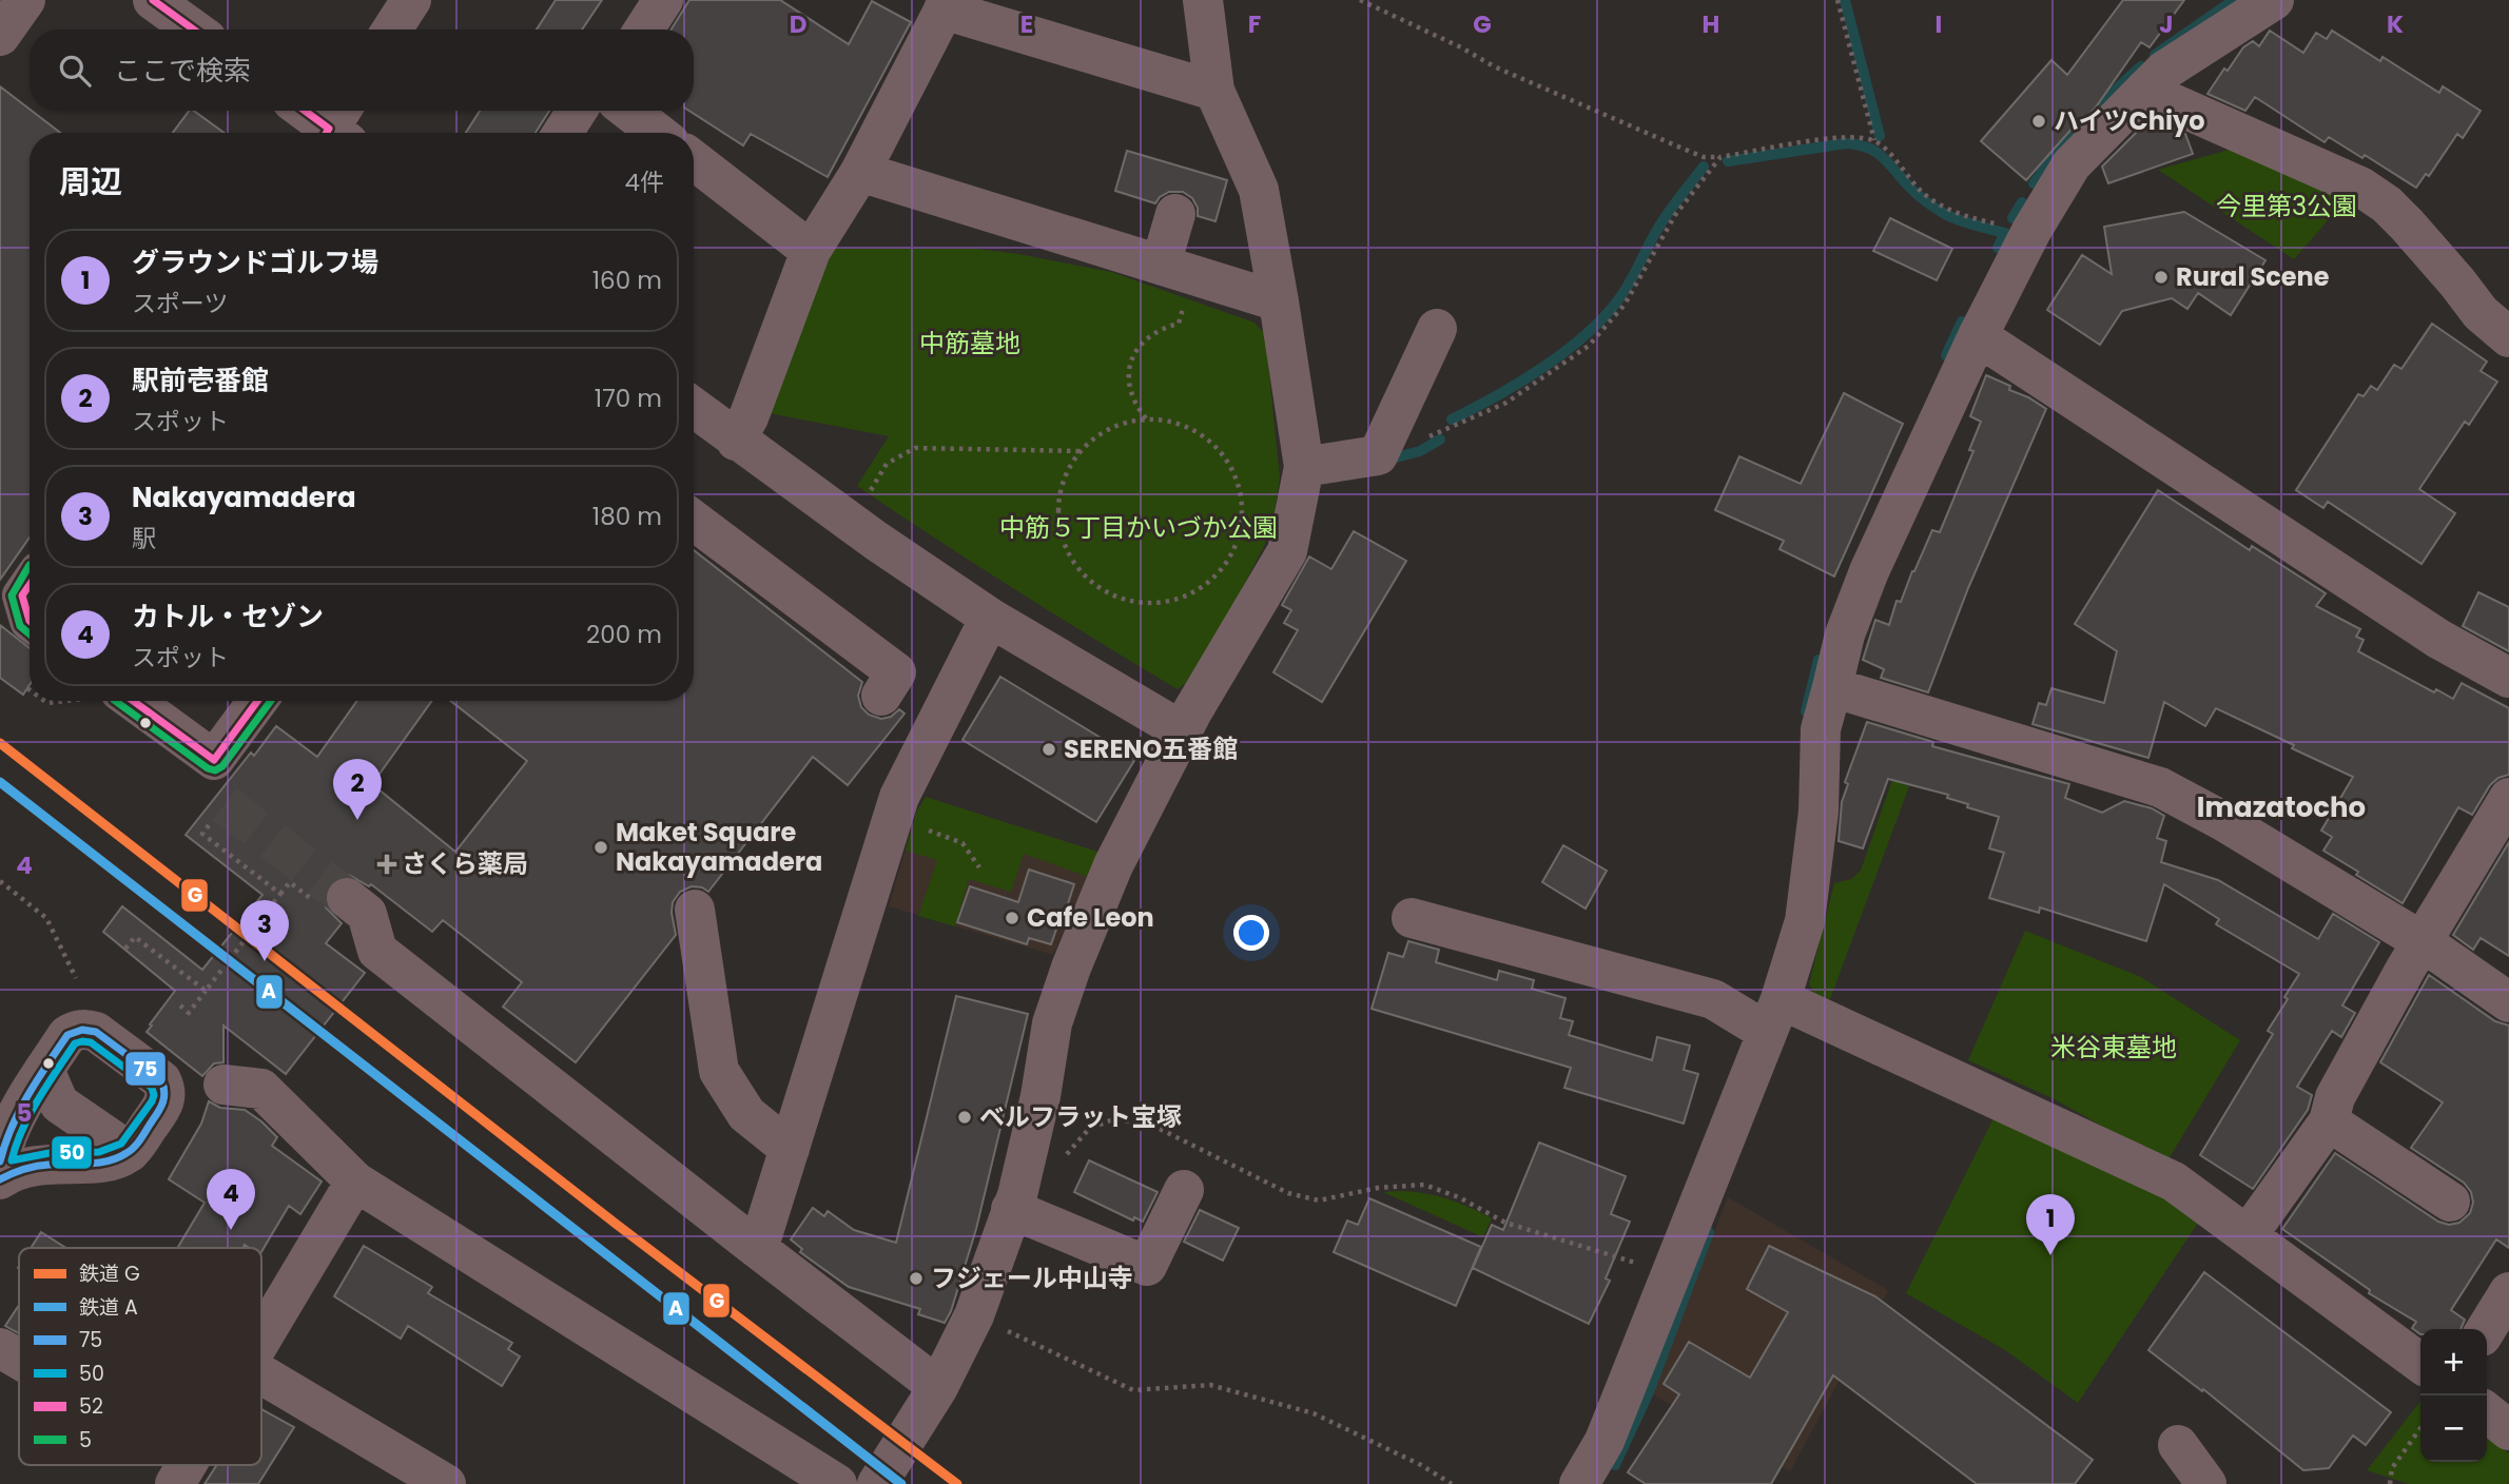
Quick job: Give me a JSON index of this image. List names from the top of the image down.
{
  "districts": ["Imazatocho"],
  "parks": [
    "今里第3公園",
    "中筋墓地",
    "中筋５丁目かいづか公園",
    "米谷東墓地"
  ],
  "places": {
    "other": [
      "ハイツChiyo",
      "Rural Scene",
      "SERENO五番館",
      "Maket Square Nakayamadera",
      "Cafe Leon",
      "ベルフラット宝塚",
      "フジェール中山寺"
    ],
    "health": ["さくら薬局"]
  },
  "lines": [
    "transit line 52",
    "transit line 5",
    "rail line G",
    "rail line A",
    "transit line 75",
    "transit line 50"
  ],
  "legend": [
    "鉄道 G",
    "鉄道 A",
    "75",
    "50",
    "52",
    "5"
  ],
  "page": {
    "search": "ここで検索",
    "heading": ["周辺", "4件"],
    "list": [
      {
        "mark": "1",
        "name": "グラウンドゴルフ場",
        "note": "スポーツ",
        "value": "160 m"
      },
      {
        "mark": "2",
        "name": "駅前壱番館",
        "note": "スポット",
        "value": "170 m"
      },
      {
        "mark": "3",
        "name": "Nakayamadera",
        "note": "駅",
        "value": "180 m"
      },
      {
        "mark": "4",
        "name": "カトル・セゾン",
        "note": "スポット",
        "value": "200 m"
      }
    ],
    "pins": [
      "2",
      "3",
      "4",
      "1"
    ],
    "map_buttons": ["+", "−"]
  },
  "grid": {
    "columns": [
      "D",
      "E",
      "F",
      "G",
      "H",
      "I",
      "J",
      "K"
    ],
    "rows": ["4", "5"]
  }
}
